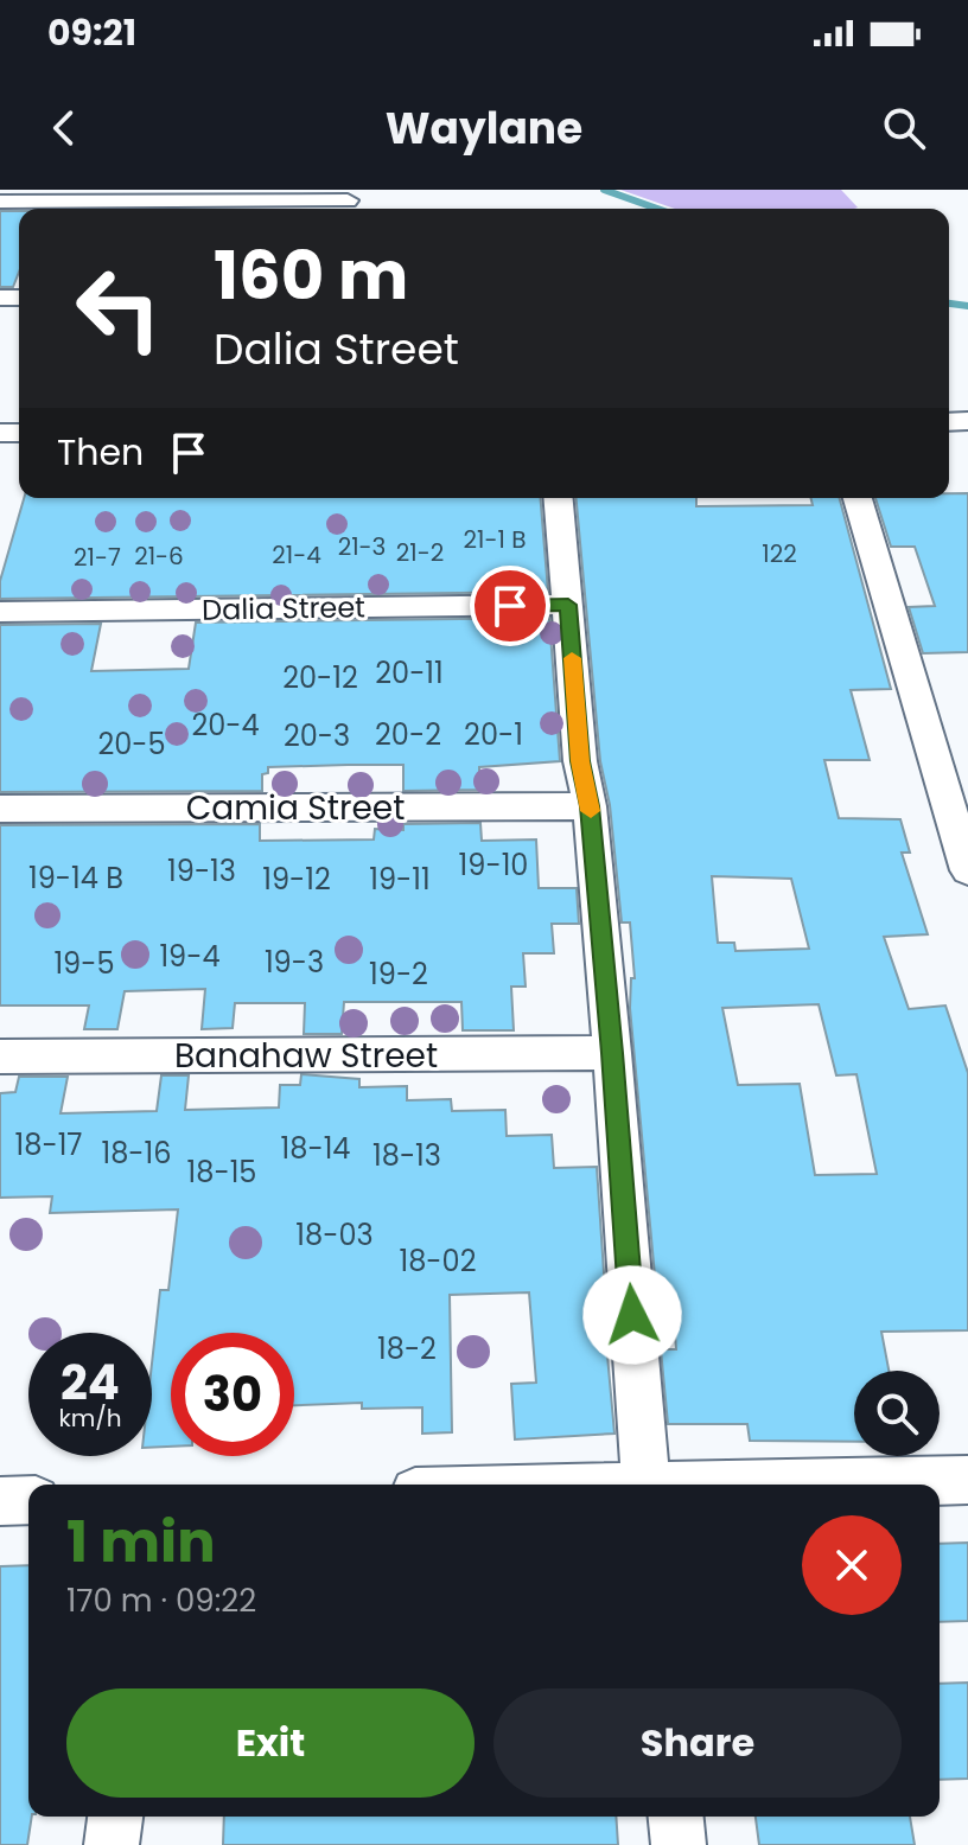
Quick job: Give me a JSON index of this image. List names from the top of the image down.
{
  "streets": {
    "street": ["Dalia Street", "Camia Street", "Banahaw Street"]
  },
  "house_numbers": [
    "21-1 B",
    "21-3",
    "21-2",
    "122",
    "21-4",
    "21-6",
    "21-7",
    "20-11",
    "20-12",
    "20-4",
    "20-2",
    "20-1",
    "20-3",
    "20-5",
    "19-10",
    "19-13",
    "19-14 B",
    "19-12",
    "19-11",
    "19-4",
    "19-3",
    "19-5",
    "19-2",
    "18-17",
    "18-14",
    "18-16",
    "18-13",
    "18-15",
    "18-03",
    "18-02",
    "18-2"
  ],
  "page": {
    "status": "09:21",
    "header": "Waylane",
    "turn": ["160 m", "Dalia Street"],
    "then": "Then",
    "speed": "24 km/h",
    "limit": "30",
    "heading": ["1 min", "170 m · 09:22"],
    "buttons": ["Exit", "Share"]
  }
}
